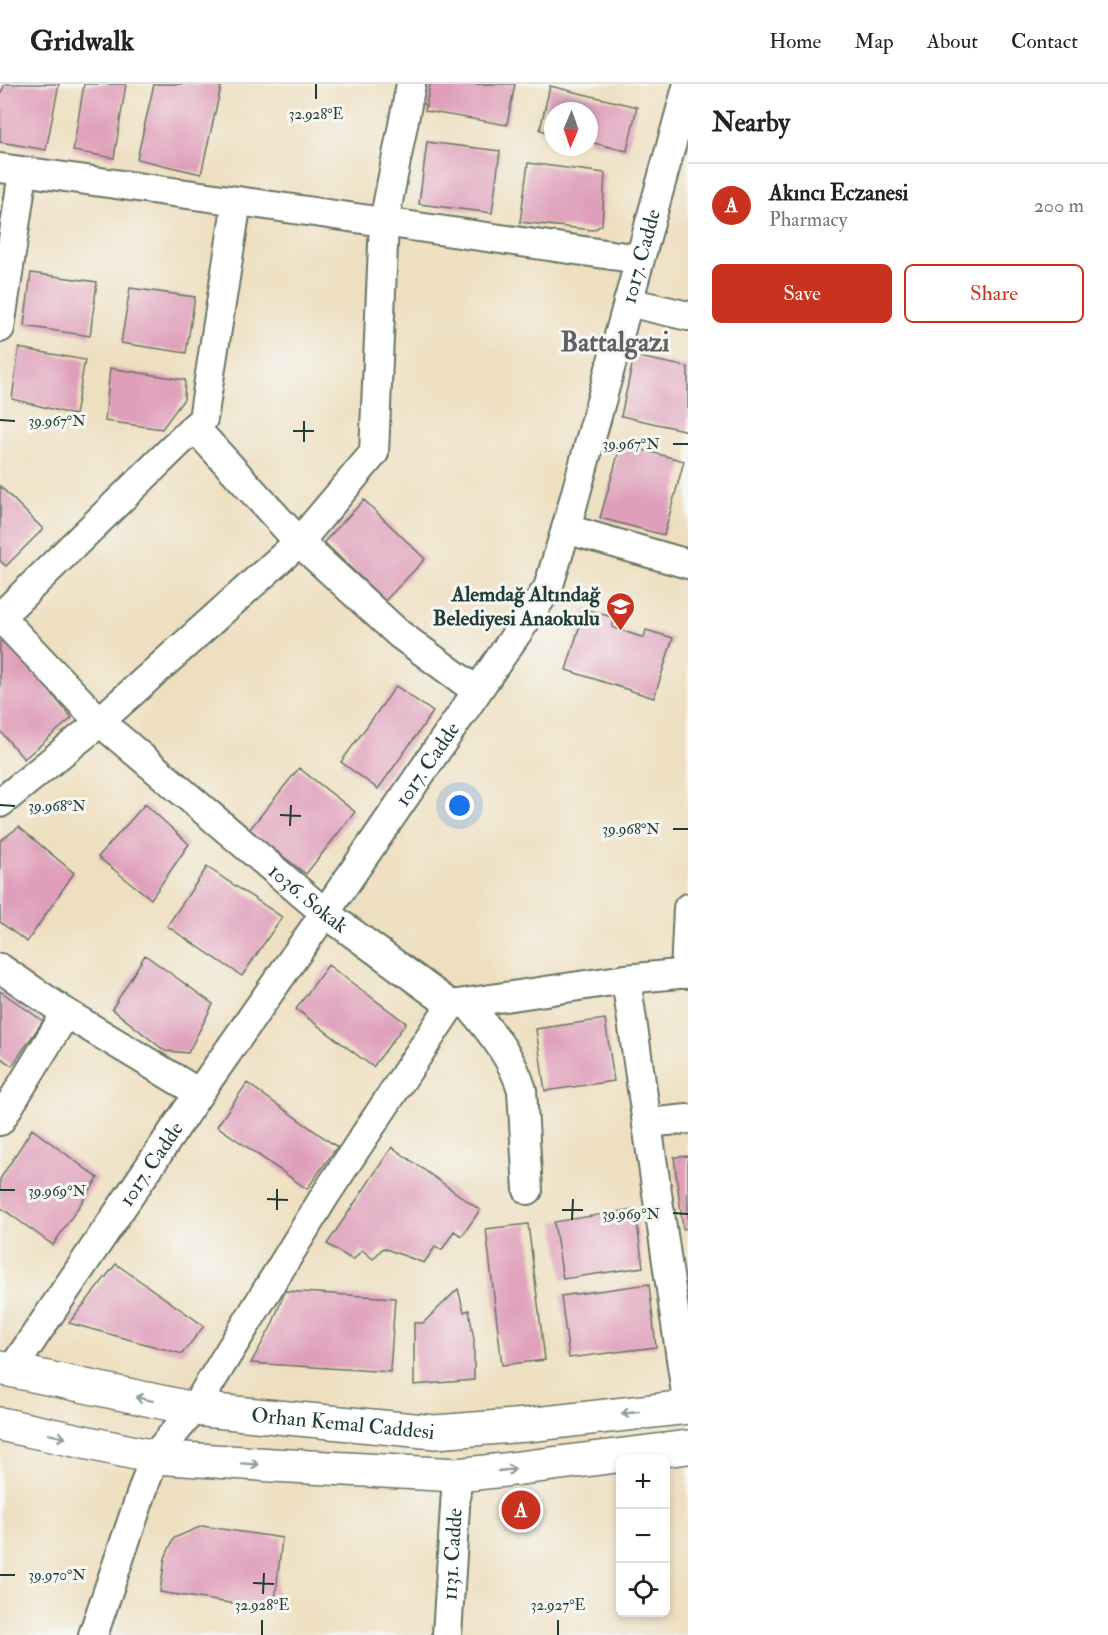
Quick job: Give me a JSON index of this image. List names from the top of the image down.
{
  "streets": {
    "main road": ["Orhan Kemal Caddesi"],
    "street": ["1017. Cadde", "1036. Sokak", "1131. Cadde"]
  },
  "crossings": [
    ["1017. Cadde", "1036. Sokak"],
    ["1017. Cadde", "Orhan Kemal Caddesi"],
    ["Orhan Kemal Caddesi", "1131. Cadde"]
  ],
  "districts": ["Battalgazi"],
  "places": {
    "school or university": ["Alemdağ Altındağ Belediyesi Anaokulu"]
  },
  "north": "bottom",
  "page": {
    "header": "Gridwalk",
    "nav": [
      "Home",
      "Map",
      "About",
      "Contact"
    ],
    "heading": "Nearby",
    "list": [
      {
        "mark": "A",
        "name": "Akıncı Eczanesi",
        "note": "Pharmacy",
        "value": "200 m"
      }
    ],
    "buttons": ["Save", "Share"],
    "map_buttons": ["+", "−"],
    "pins": "A"
  },
  "coordinates": [
    "32.928°E",
    "39.967°N",
    "39.968°N",
    "39.969°N",
    "39.970°N",
    "32.927°E"
  ]
}
